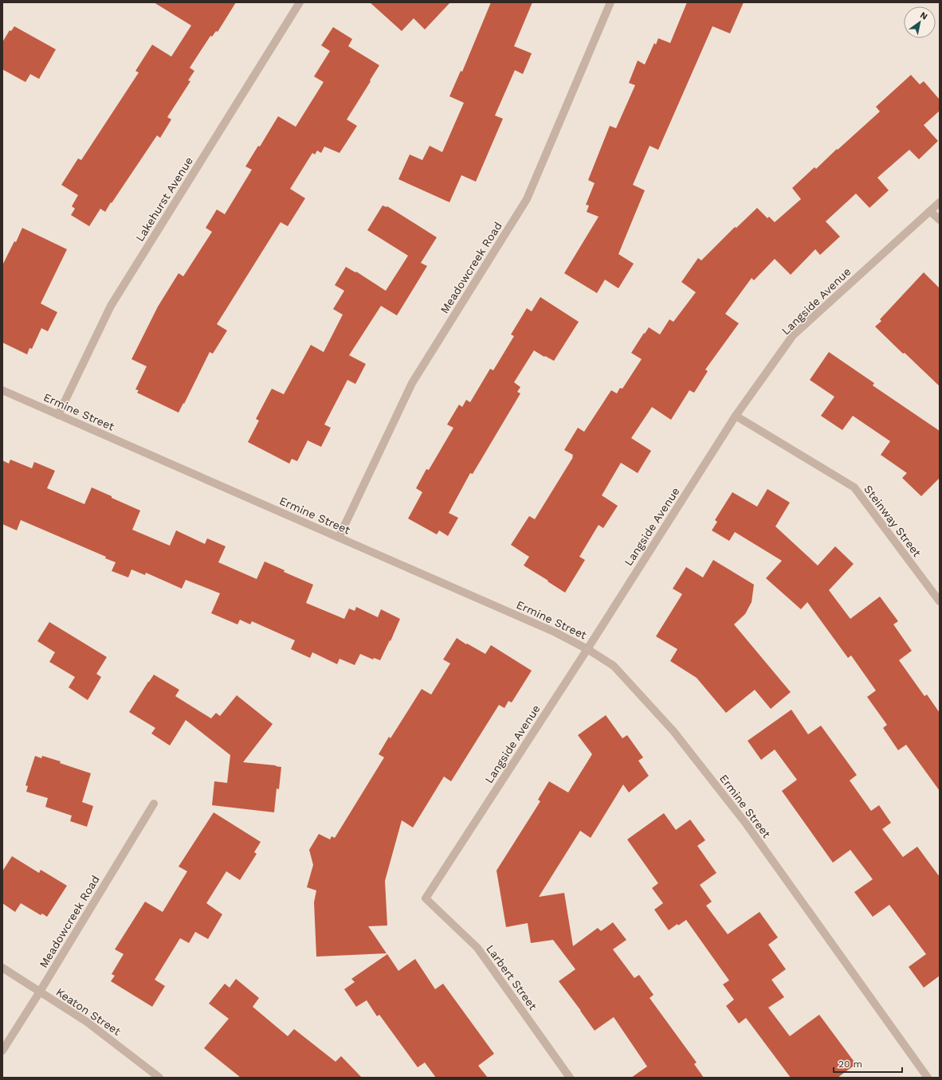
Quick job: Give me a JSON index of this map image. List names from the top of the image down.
{
  "streets": {
    "street": [
      "Lakehurst Avenue",
      "Meadowcreek Road",
      "Langside Avenue",
      "Ermine Street",
      "Steinway Street",
      "Larbert Street",
      "Keaton Street"
    ]
  },
  "crossings": [
    ["Lakehurst Avenue", "Ermine Street"],
    ["Meadowcreek Road", "Ermine Street"],
    ["Meadowcreek Road", "Keaton Street"],
    ["Langside Avenue", "Ermine Street"],
    ["Langside Avenue", "Steinway Street"],
    ["Langside Avenue", "Larbert Street"]
  ],
  "scale_bar": "20 m",
  "north": "top right"
}
